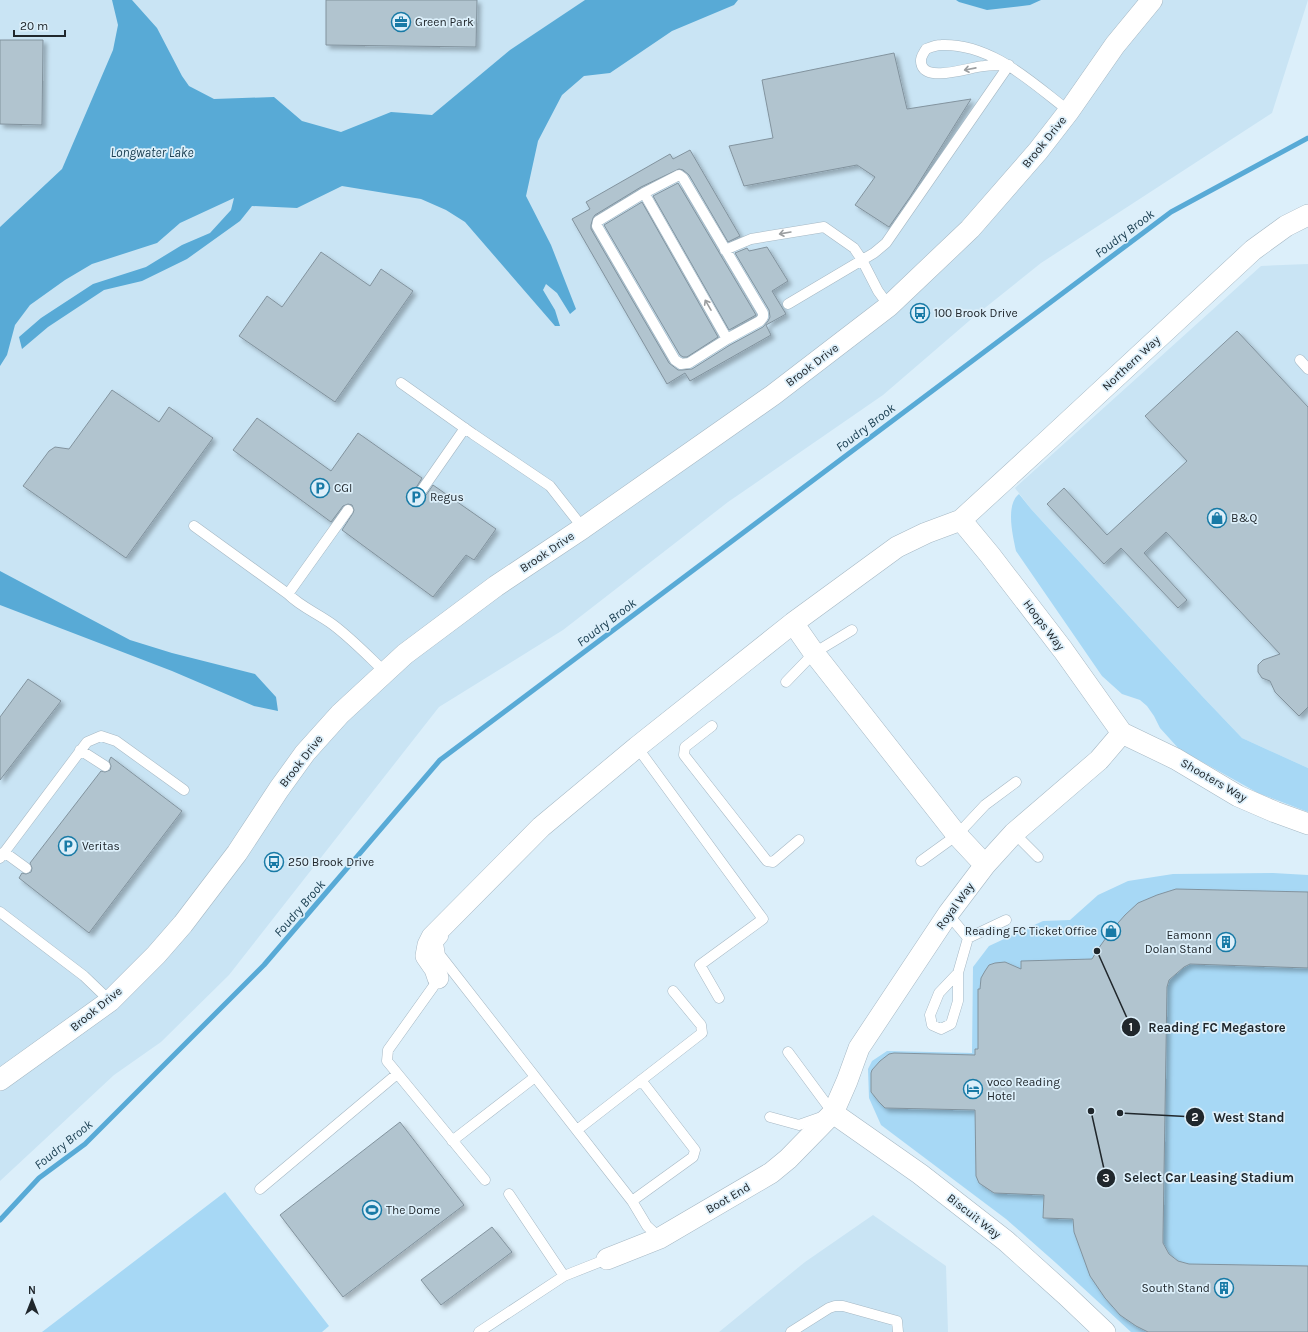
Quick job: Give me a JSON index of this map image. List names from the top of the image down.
{
  "streets": {
    "street": [
      "Brook Drive",
      "Northern Way",
      "Hoops Way",
      "Shooters Way",
      "Royal Way",
      "Boot End",
      "Biscuit Way"
    ]
  },
  "crossings": [
    ["Northern Way", "Hoops Way"],
    ["Hoops Way", "Shooters Way"],
    ["Hoops Way", "Royal Way"],
    ["Shooters Way", "Royal Way"],
    ["Royal Way", "Boot End"],
    ["Royal Way", "Biscuit Way"],
    ["Boot End", "Biscuit Way"]
  ],
  "water": ["Longwater Lake", "Foudry Brook"],
  "places": {
    "office": ["Green Park"],
    "bus stop": ["100 Brook Drive", "250 Brook Drive"],
    "parking": ["CGI", "Regus", "Veritas"],
    "shop": ["B&Q", "Reading FC Ticket Office"],
    "building": ["Eamonn Dolan Stand", "South Stand"],
    "other": ["Reading FC Megastore", "Select Car Leasing Stadium", "West Stand"],
    "hotel": ["voco Reading Hotel"],
    "sports": ["The Dome"]
  },
  "scale_bar": "20 m",
  "north": "top"
}
